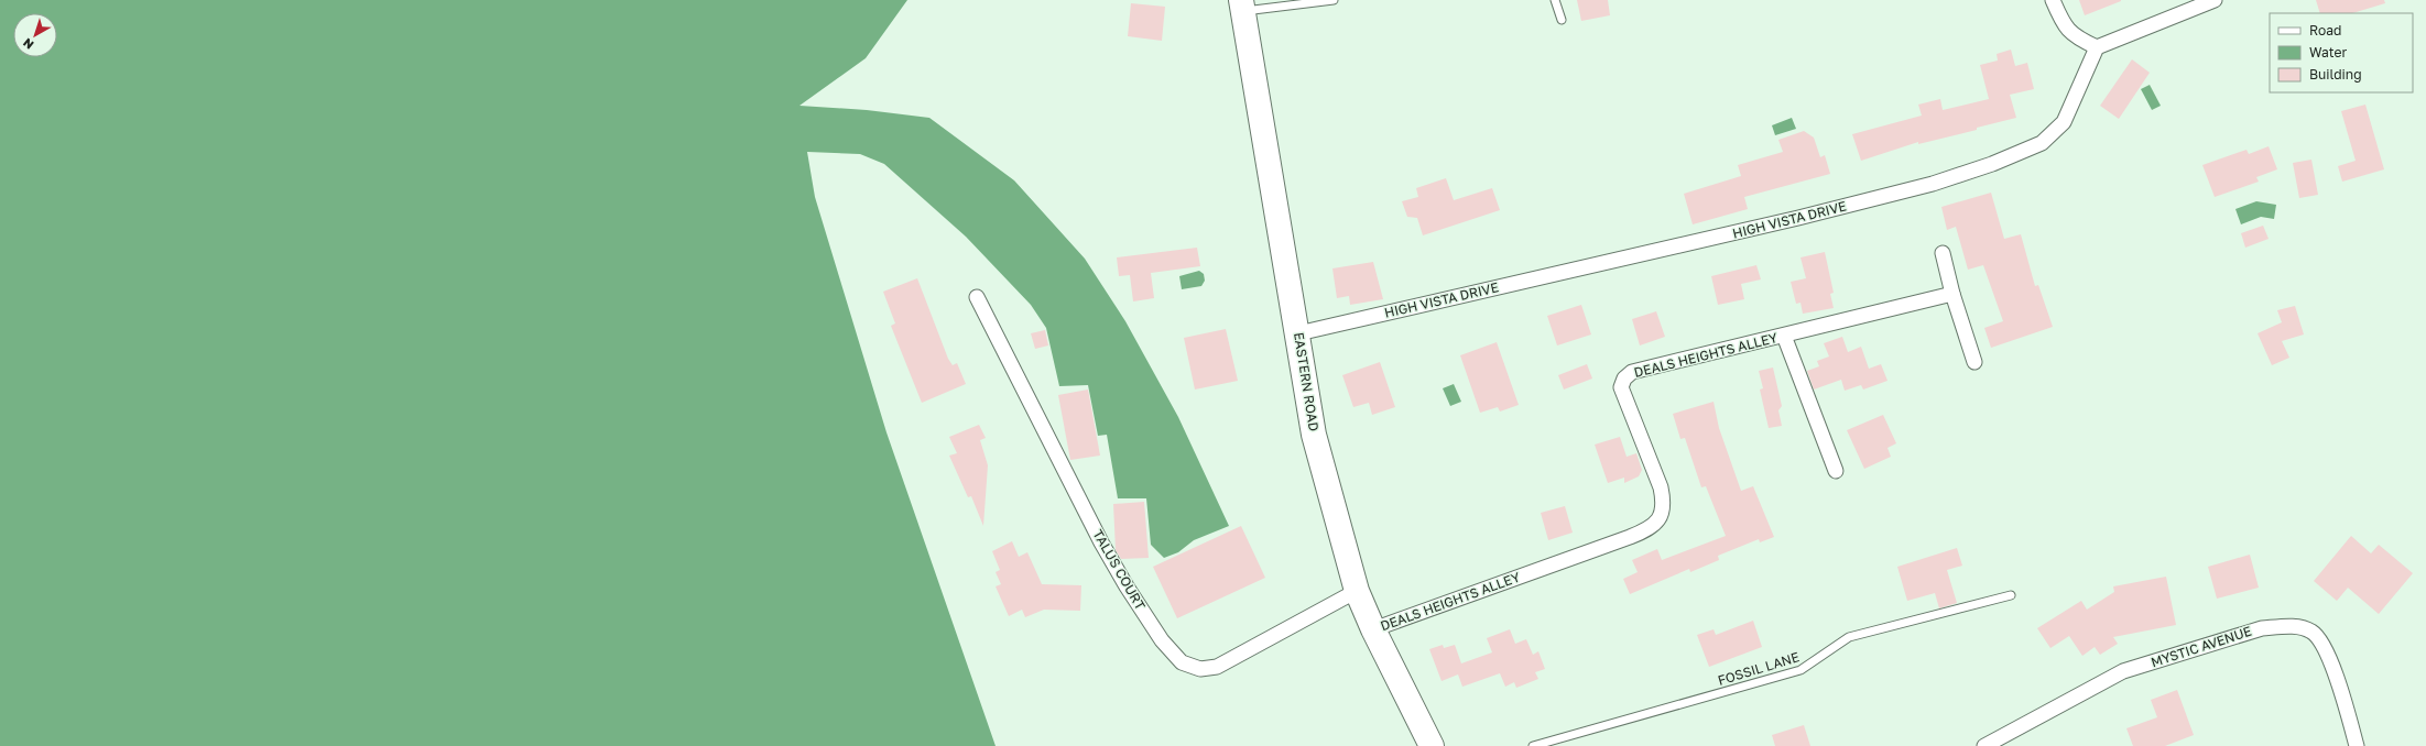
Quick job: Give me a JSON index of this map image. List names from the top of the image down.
{
  "streets": {
    "highway": ["EASTERN ROAD"],
    "street": [
      "HIGH VISTA DRIVE",
      "DEALS HEIGHTS ALLEY",
      "TALUS COURT",
      "MYSTIC AVENUE"
    ],
    "lane": ["FOSSIL LANE"]
  },
  "crossings": [
    ["HIGH VISTA DRIVE", "EASTERN ROAD"],
    ["DEALS HEIGHTS ALLEY", "EASTERN ROAD"],
    ["EASTERN ROAD", "TALUS COURT"]
  ],
  "legend": ["Road", "Water", "Building"],
  "north": "bottom left"
}
